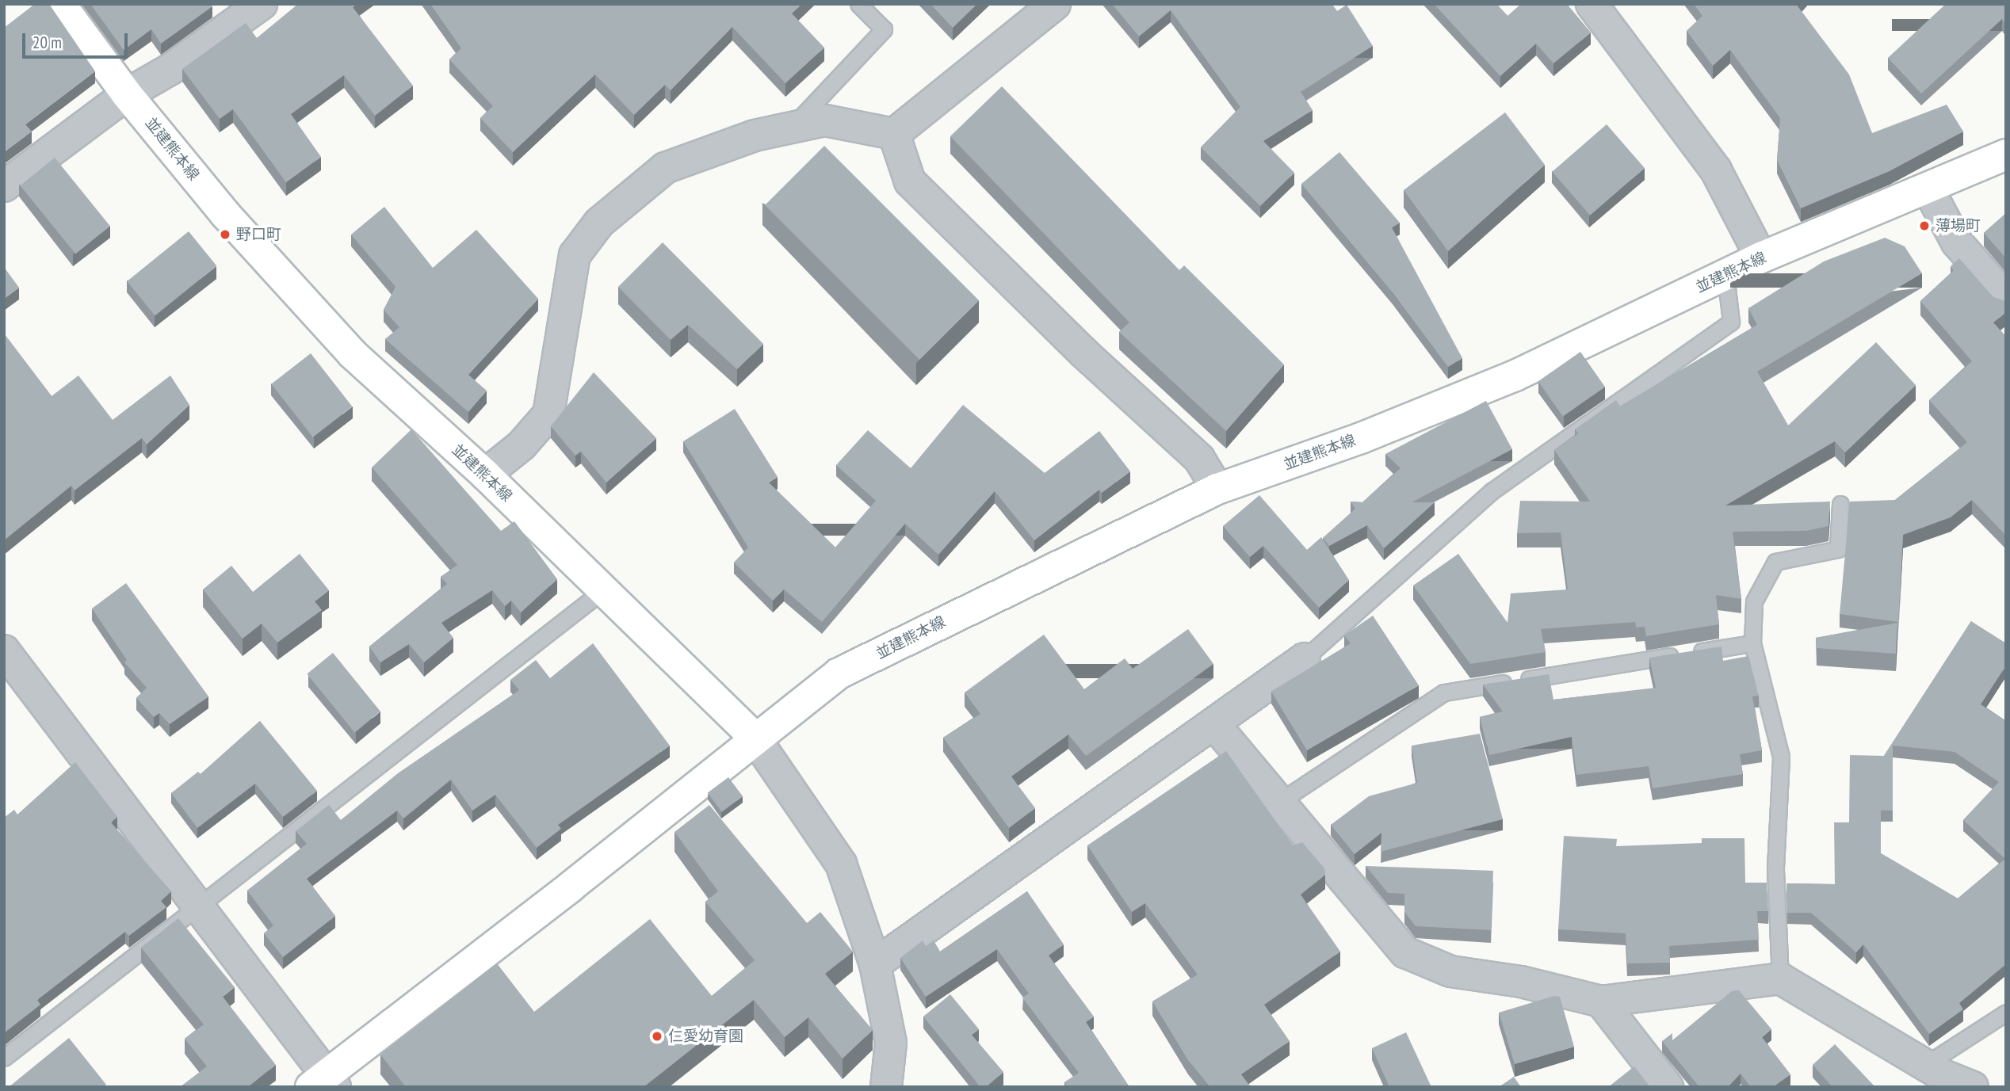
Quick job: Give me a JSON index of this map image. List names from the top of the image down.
{
  "streets": {
    "main road": ["並建熊本線"]
  },
  "places": ["薄場町", "野口町", "仁愛幼育園"],
  "scale_bar": "20 m"
}
